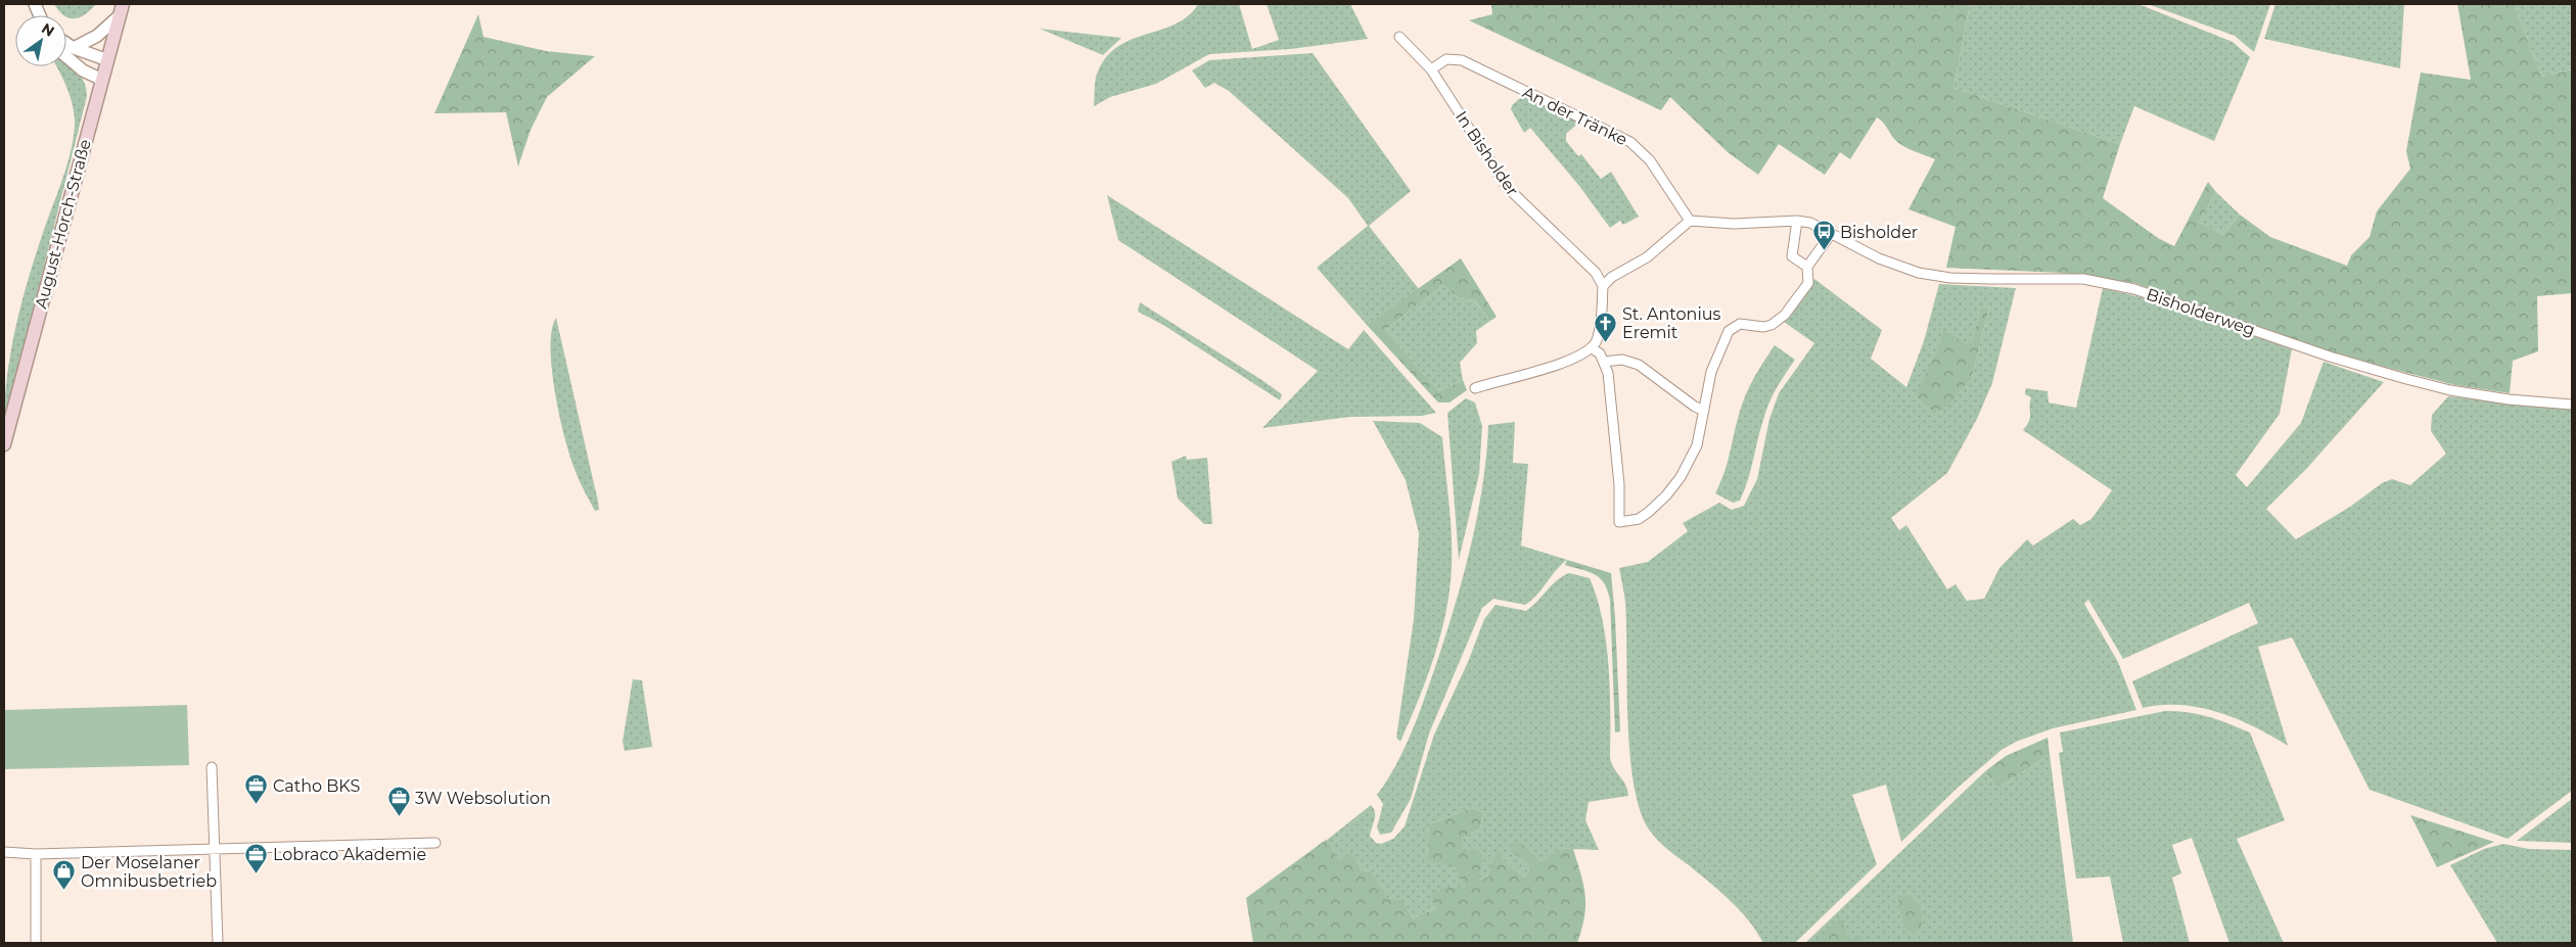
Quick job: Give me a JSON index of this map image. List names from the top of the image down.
{
  "streets": {
    "main road": ["August-Horch-Straße"],
    "street": ["An der Tränke", "In Bisholder", "Bisholderweg"]
  },
  "crossings": [
    ["An der Tränke", "In Bisholder"]
  ],
  "places": {
    "bus stop": ["Bisholder"],
    "church": ["St. Antonius Eremit"],
    "office": ["Catho BKS", "3W Websolution", "Lobraco Akademie"],
    "shop": ["Der Moselaner Omnibusbetrieb"]
  },
  "north": "top right"
}
